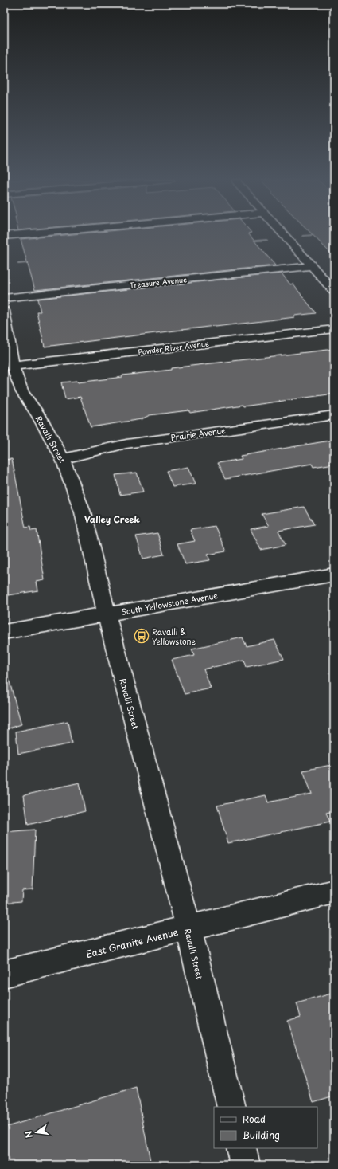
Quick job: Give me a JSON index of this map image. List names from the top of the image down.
{
  "streets": {
    "street": [
      "Treasure Avenue",
      "Powder River Avenue",
      "Prairie Avenue",
      "Ravalli Street",
      "South Yellowstone Avenue",
      "East Granite Avenue"
    ]
  },
  "crossings": [
    ["Powder River Avenue", "Ravalli Street"],
    ["Prairie Avenue", "Ravalli Street"],
    ["Ravalli Street", "South Yellowstone Avenue"],
    ["Ravalli Street", "East Granite Avenue"]
  ],
  "districts": ["Valley Creek"],
  "places": {
    "bus stop": ["Ravalli & Yellowstone"]
  },
  "legend": ["Road", "Building"],
  "north": "left"
}
